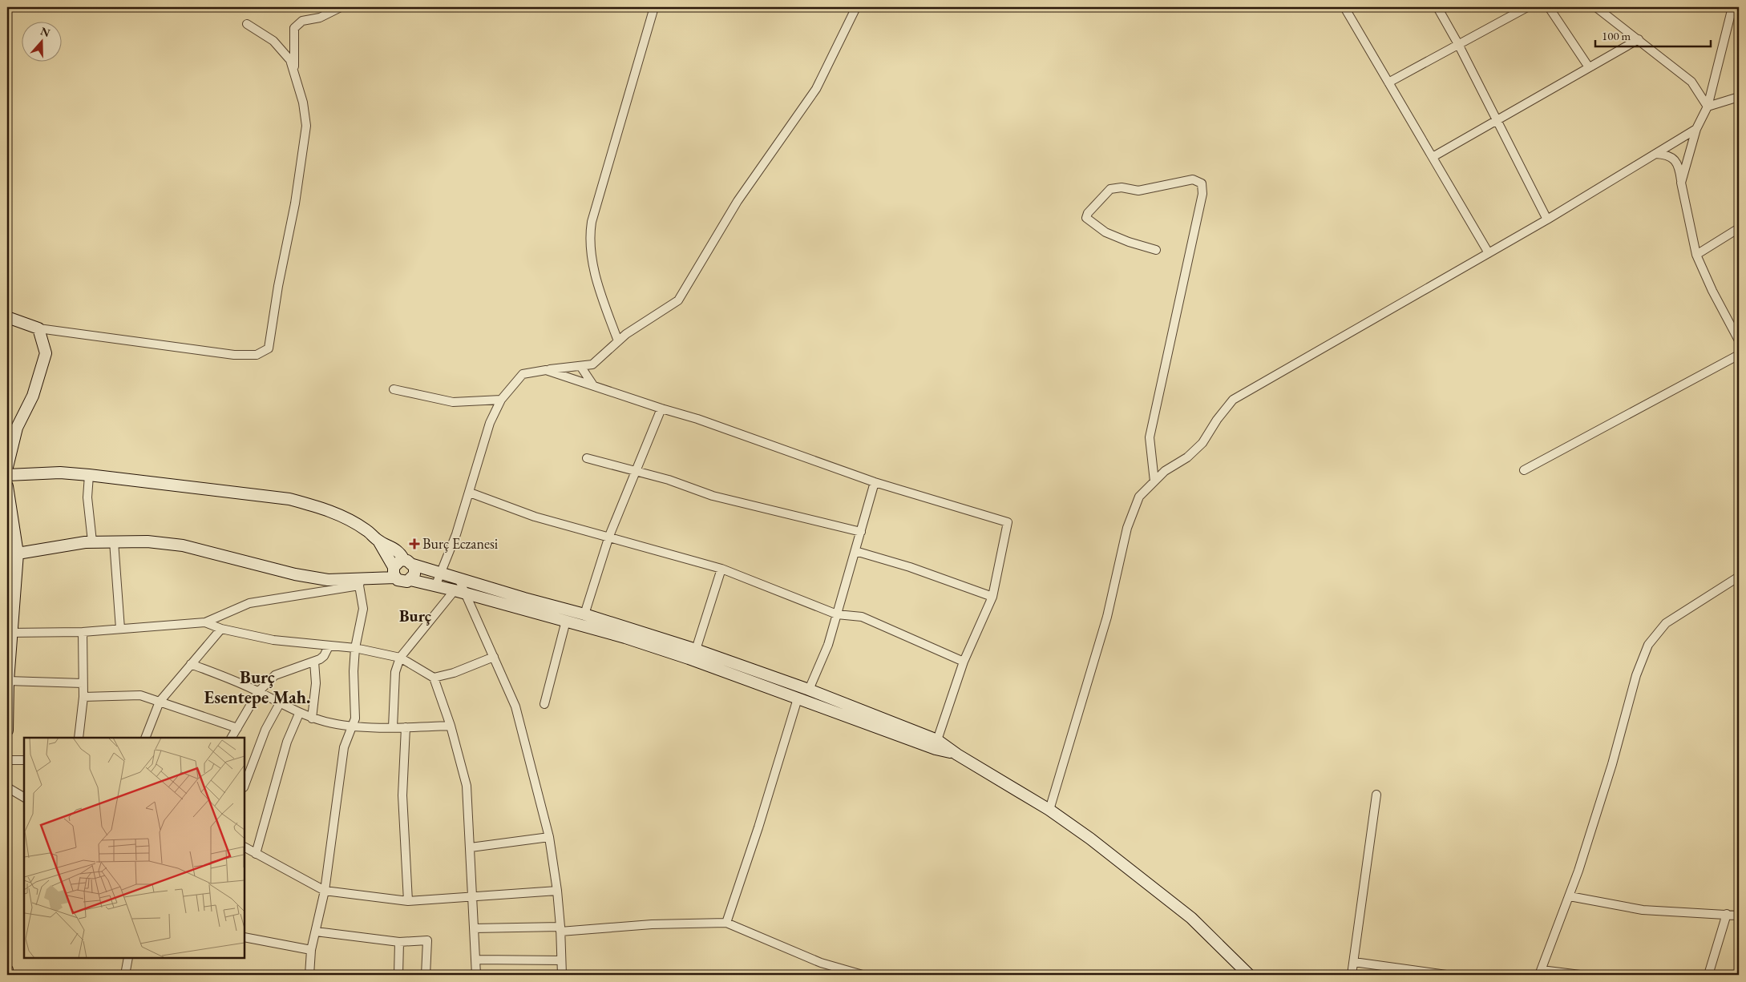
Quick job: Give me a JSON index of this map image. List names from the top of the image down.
{
  "districts": ["Burç", "Burç Esentepe Mah."],
  "places": {
    "health": ["Burç Eczanesi"]
  },
  "scale_bar": "100 m",
  "north": "top"
}
